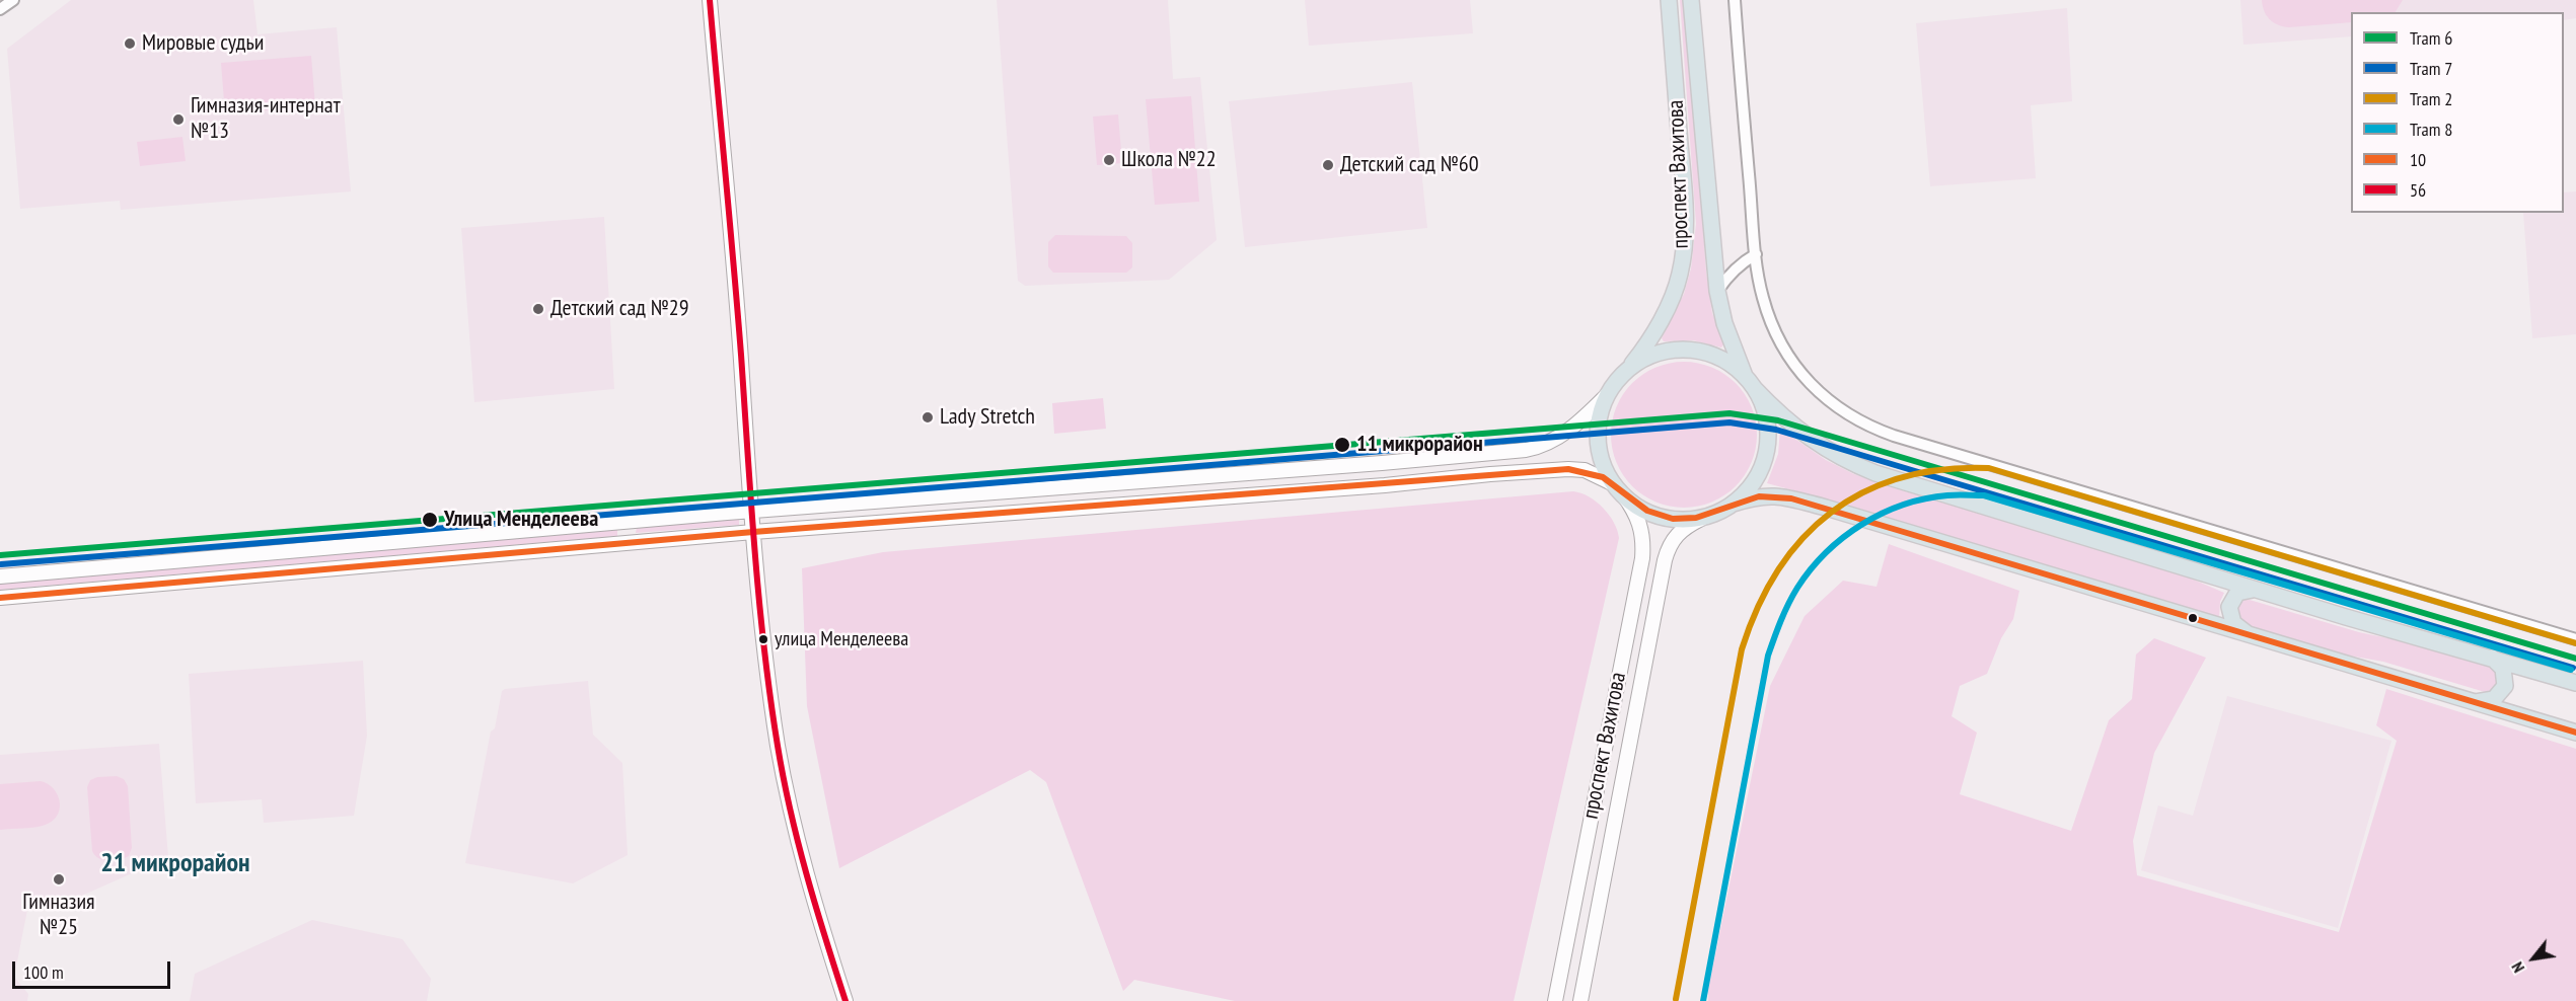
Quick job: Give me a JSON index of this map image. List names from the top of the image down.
{
  "streets": {
    "main road": ["проспект Вахитова"]
  },
  "districts": ["21 микрорайон"],
  "places": [
    "Мировые судьи",
    "Гимназия-интернат №13",
    "Школа №22",
    "Детский сад №60",
    "Детский сад №29",
    "Lady Stretch",
    "11 микрорайон",
    "Улица Менделеева",
    "улица Менделеева",
    "Гимназия №25"
  ],
  "lines": [
    "transit line 56",
    "tram line 6",
    "tram line 7",
    "tram line 2",
    "transit line 10",
    "tram line 8"
  ],
  "legend": [
    "Tram 6",
    "Tram 7",
    "Tram 2",
    "Tram 8",
    "10",
    "56"
  ],
  "scale_bar": "100 m",
  "north": "bottom left"
}
